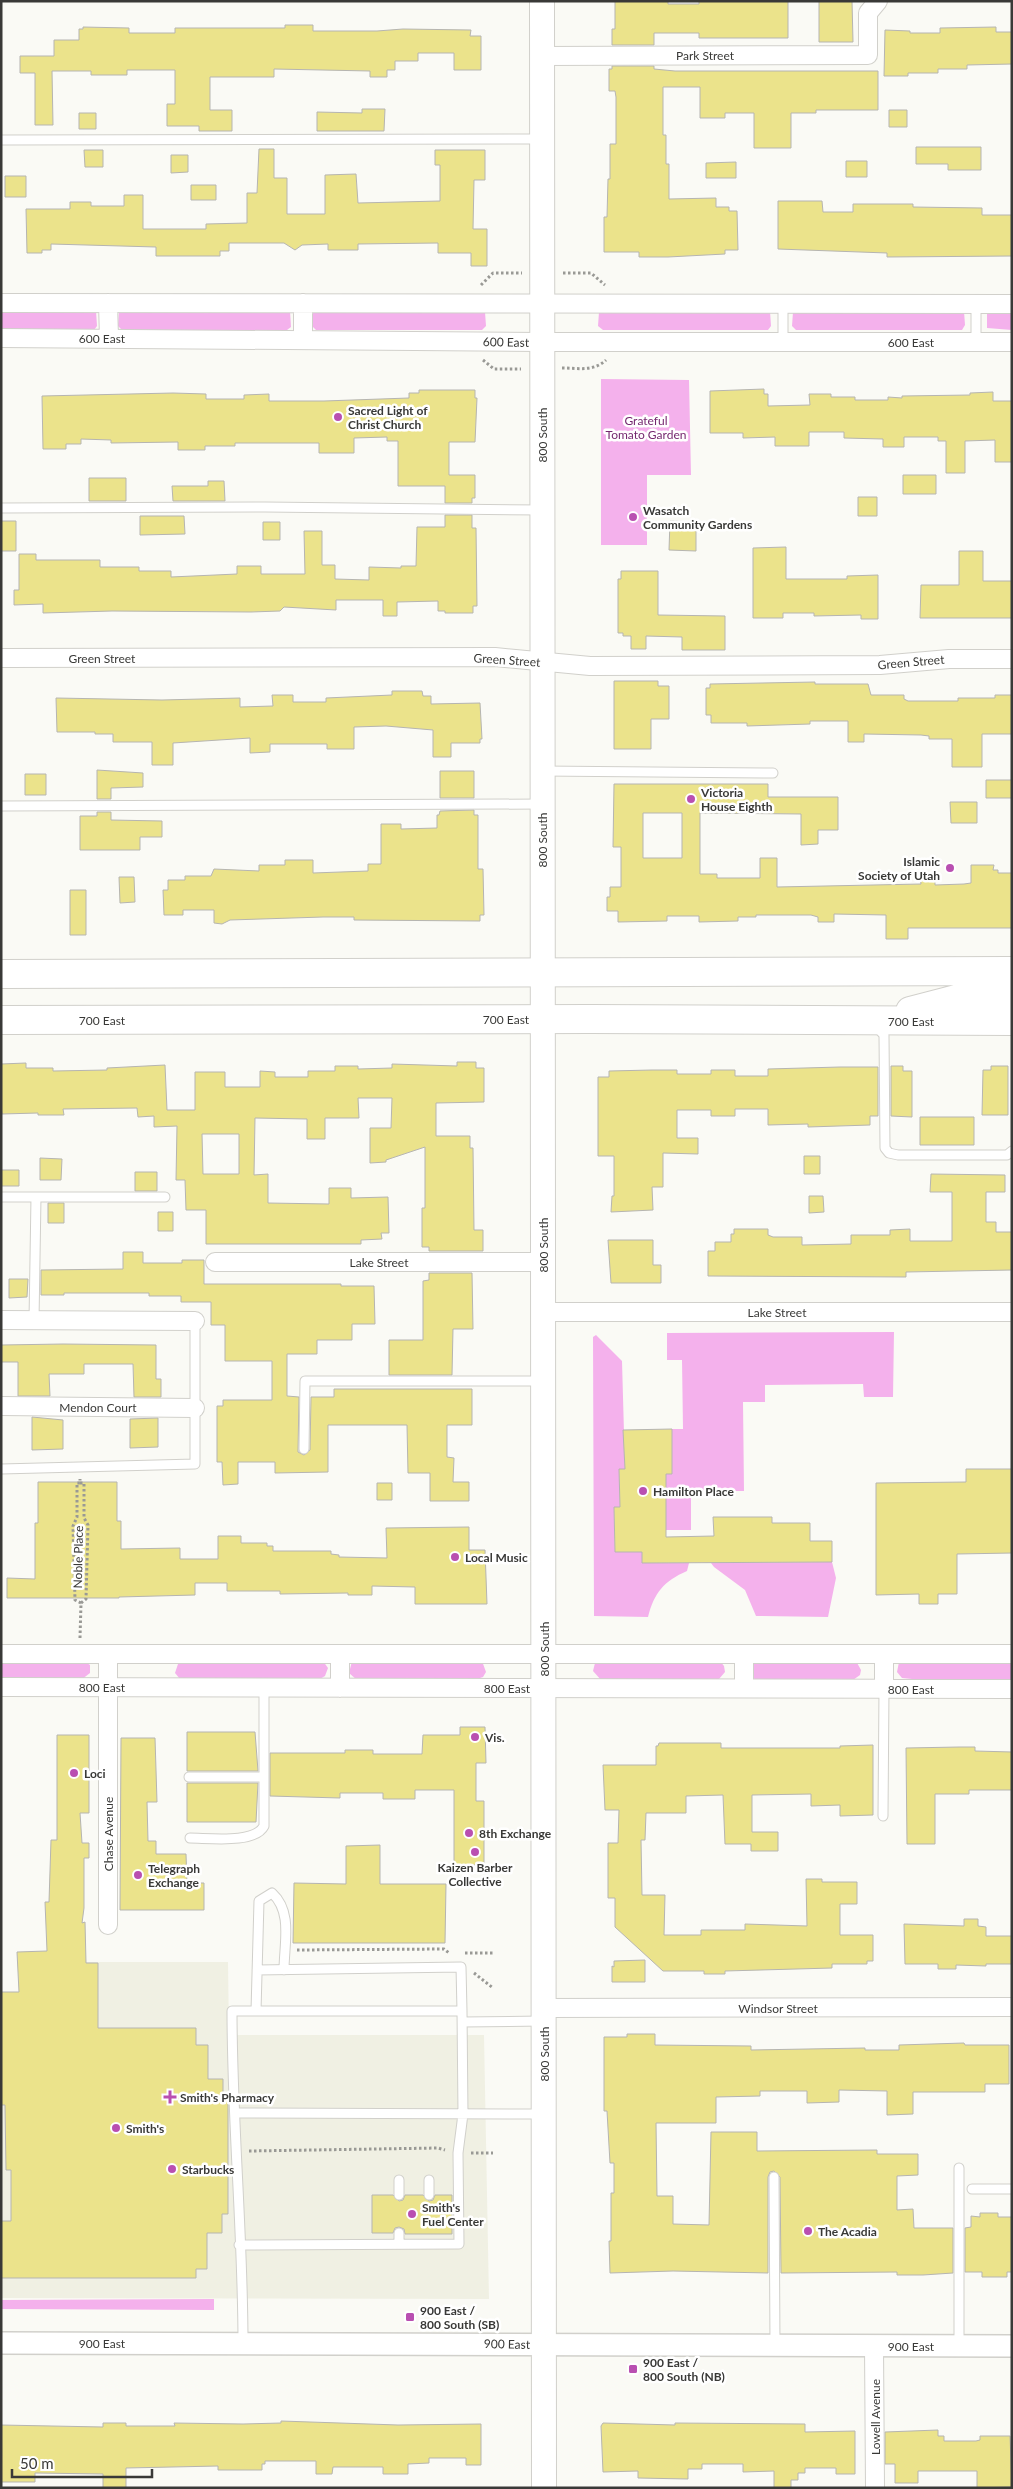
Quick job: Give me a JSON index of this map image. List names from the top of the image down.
{
  "streets": {
    "main road": ["800 South", "700 East"],
    "street": [
      "Park Street",
      "600 East",
      "Green Street",
      "Lake Street",
      "Mendon Court",
      "800 East",
      "Chase Avenue",
      "Windsor Street",
      "900 East",
      "Lowell Avenue"
    ],
    "path": ["Noble Place"]
  },
  "crossings": [
    ["Park Street", "800 South"],
    ["600 East", "800 South"],
    ["800 South", "Green Street"],
    ["800 South", "700 East"],
    ["800 South", "Lake Street"],
    ["800 South", "800 East"],
    ["800 South", "Windsor Street"],
    ["800 South", "900 East"],
    ["800 East", "Chase Avenue"],
    ["900 East", "Lowell Avenue"]
  ],
  "parks": ["Grateful Tomato Garden"],
  "places": {
    "other": [
      "Sacred Light of Christ Church",
      "Wasatch Community Gardens",
      "Victoria House Eighth",
      "Islamic Society of Utah",
      "Hamilton Place",
      "Local Music",
      "Vis.",
      "Loci",
      "8th Exchange",
      "Kaizen Barber Collective",
      "Telegraph Exchange",
      "Smith's",
      "Starbucks",
      "Smith's Fuel Center",
      "The Acadia"
    ],
    "health": ["Smith's Pharmacy"],
    "transit": ["900 East / 800 South (SB)", "900 East / 800 South (NB)"]
  },
  "scale_bar": "50 m"
}
